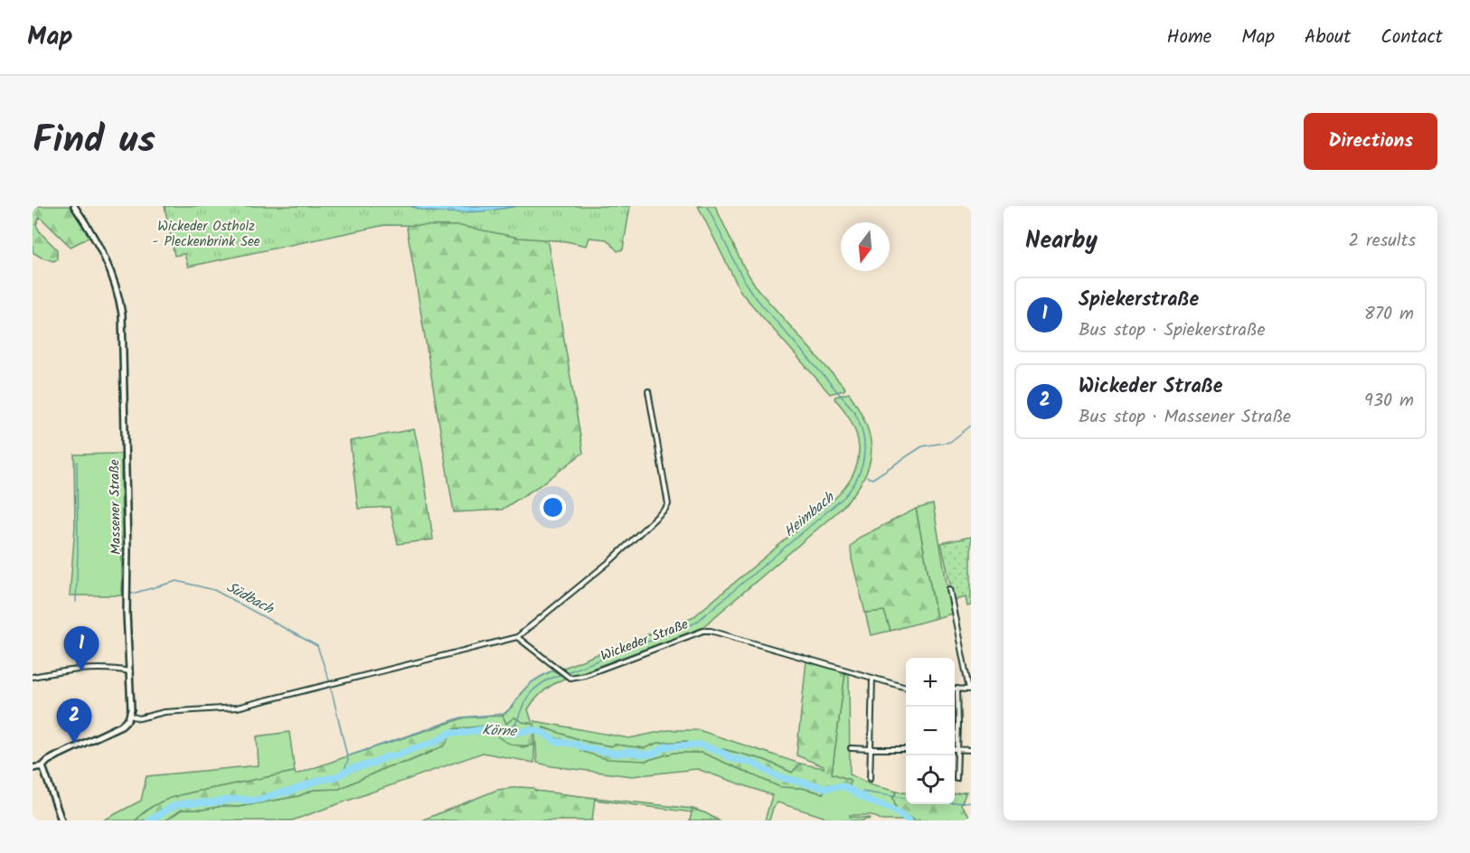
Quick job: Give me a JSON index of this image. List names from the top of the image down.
{
  "streets": {
    "main road": ["Massener Straße"],
    "street": ["Wickeder Straße"]
  },
  "water": ["Heimbach", "Südbach", "Körne"],
  "parks": ["Wickeder Ostholz - Pleckenbrink See"],
  "north": "bottom",
  "page": {
    "header": "Map",
    "nav": [
      "Home",
      "Map",
      "About",
      "Contact"
    ],
    "title": "Find us",
    "buttons": "Directions",
    "heading": ["Nearby", "2 results"],
    "list": [
      {
        "mark": "1",
        "name": "Spiekerstraße",
        "note": "Bus stop · Spiekerstraße",
        "value": "870 m"
      },
      {
        "mark": "2",
        "name": "Wickeder Straße",
        "note": "Bus stop · Massener Straße",
        "value": "930 m"
      }
    ],
    "pins": ["1", "2"],
    "map_buttons": ["+", "−"]
  }
}
